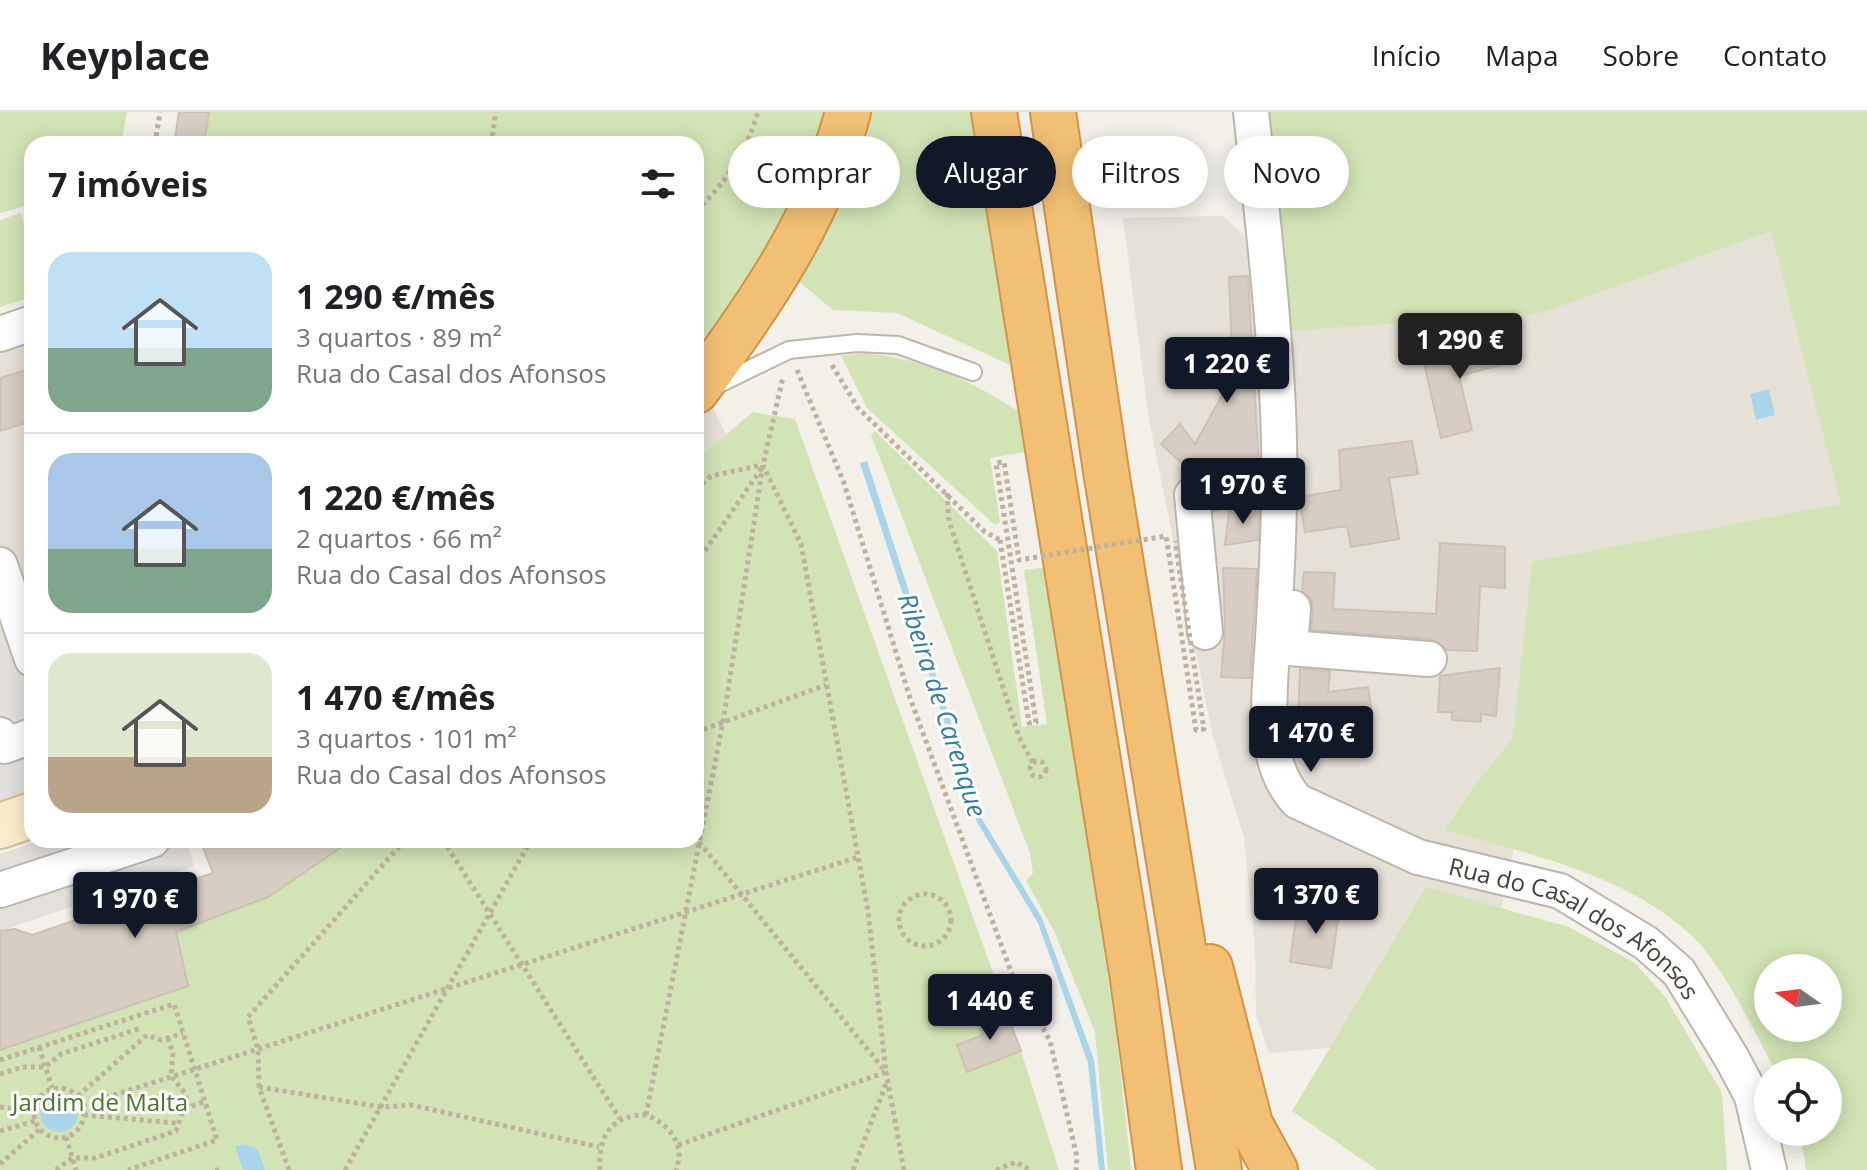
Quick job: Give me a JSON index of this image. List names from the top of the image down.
{
  "streets": {
    "street": ["Rua do Casal dos Afonsos"]
  },
  "water": ["Ribeira de Carenque"],
  "parks": ["Jardim de Malta"],
  "north": "left",
  "page": {
    "header": "Keyplace",
    "nav": [
      "Início",
      "Mapa",
      "Sobre",
      "Contato"
    ],
    "chip": [
      "Comprar",
      "Alugar",
      "Filtros",
      "Novo"
    ],
    "heading": "7 imóveis",
    "list": [
      {
        "name": "1 290 €/mês",
        "note": "3 quartos · 89 m² · Rua do Casal dos Afonsos"
      },
      {
        "name": "1 220 €/mês",
        "note": "2 quartos · 66 m² · Rua do Casal dos Afonsos"
      },
      {
        "name": "1 470 €/mês",
        "note": "3 quartos · 101 m² · Rua do Casal dos Afonsos"
      }
    ],
    "price": [
      "1 290 €",
      "1 220 €",
      "1 970 €",
      "1 470 €",
      "1 370 €",
      "1 970 €",
      "1 440 €"
    ]
  }
}
